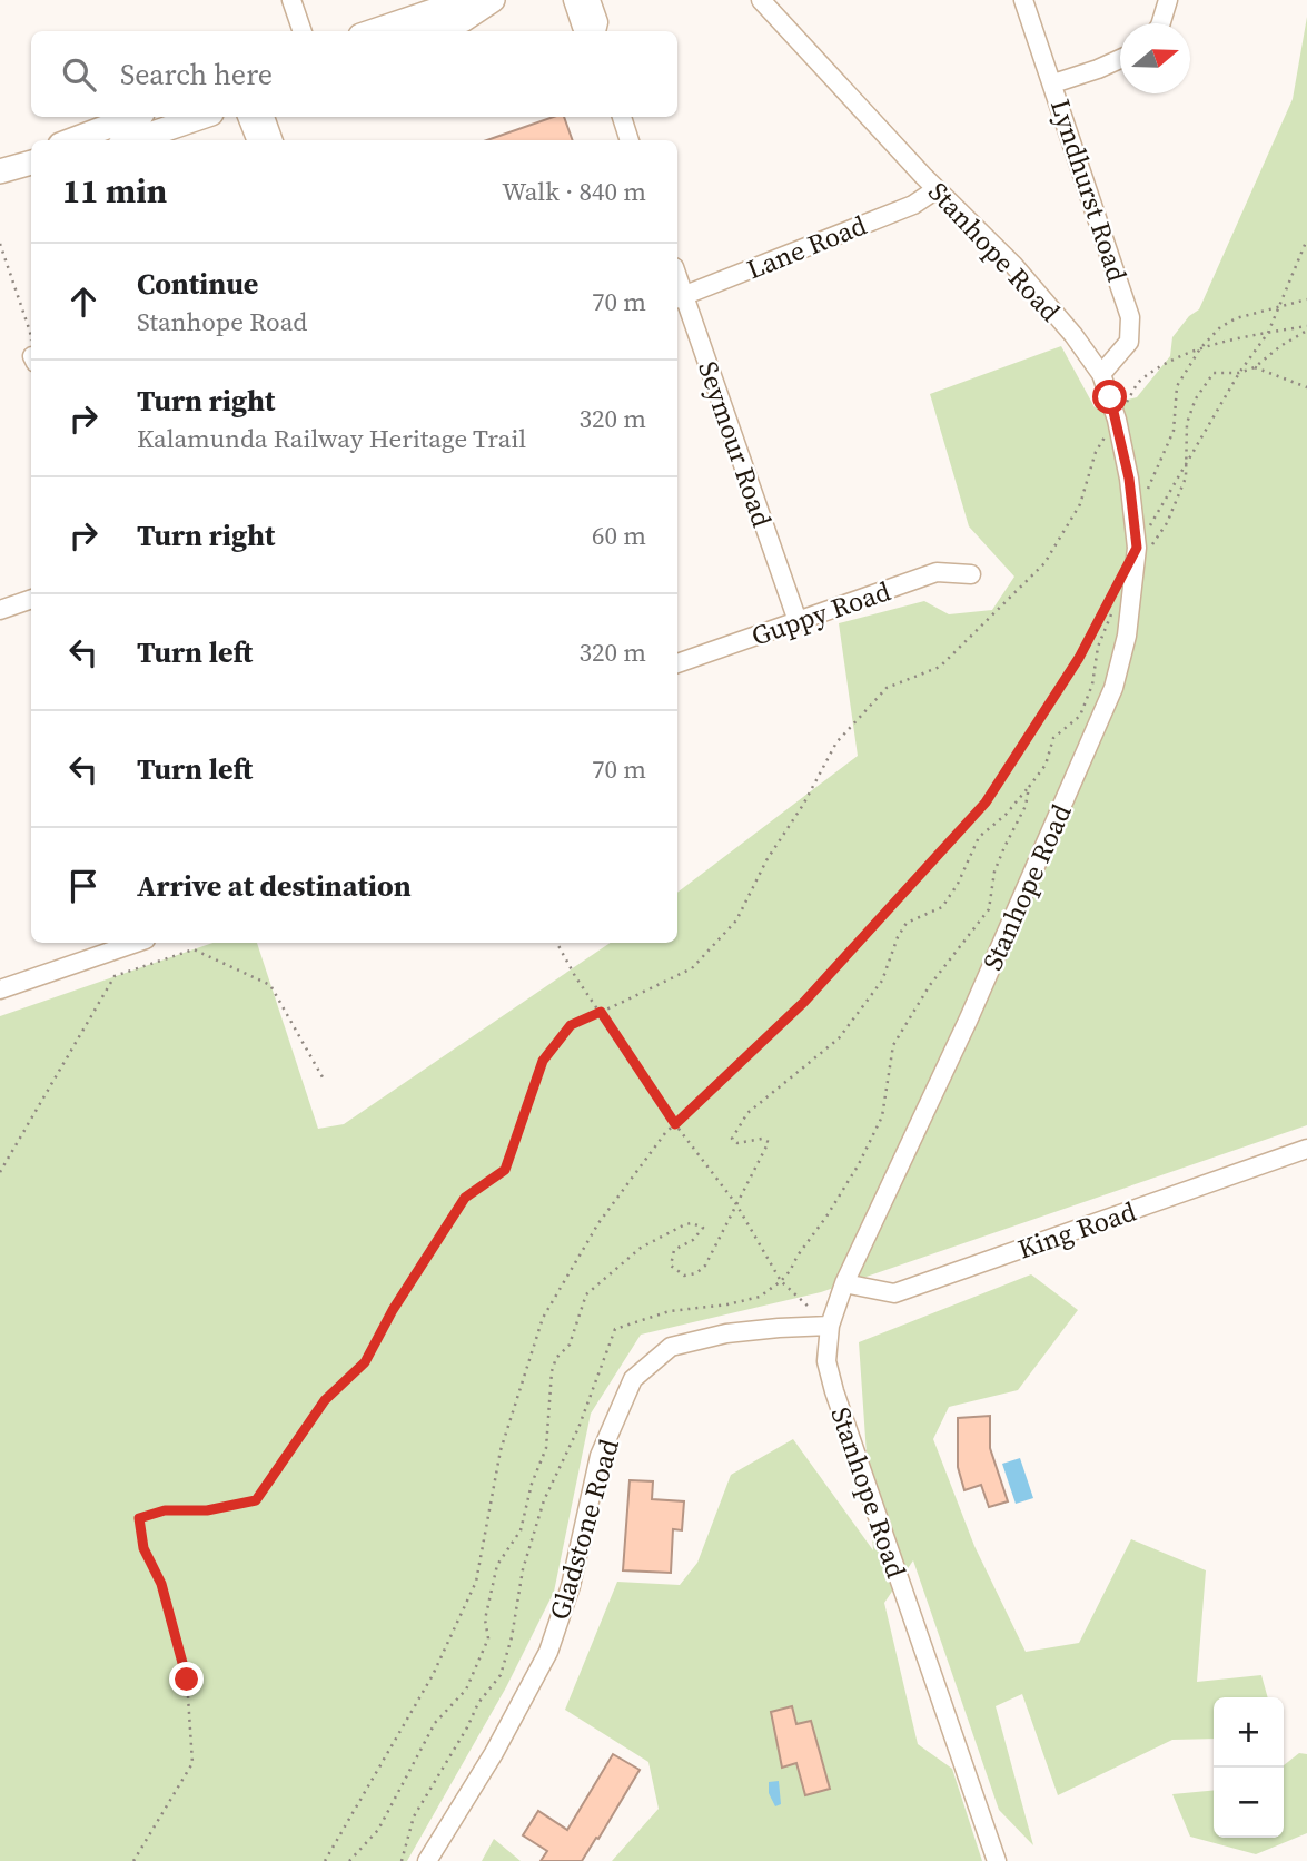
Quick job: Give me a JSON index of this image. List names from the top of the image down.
{
  "streets": {
    "street": [
      "Lyndhurst Road",
      "Lane Road",
      "Stanhope Road",
      "Seymour Road",
      "Guppy Road",
      "King Road",
      "Gladstone Road"
    ]
  },
  "crossings": [
    ["Lyndhurst Road", "Stanhope Road"],
    ["Lane Road", "Stanhope Road"],
    ["Lane Road", "Seymour Road"],
    ["Stanhope Road", "King Road"],
    ["Stanhope Road", "Gladstone Road"],
    ["Seymour Road", "Guppy Road"]
  ],
  "north": "right",
  "page": {
    "search": "Search here",
    "heading": ["11 min", "Walk · 840 m"],
    "list": [
      ["Continue", "Stanhope Road", "70 m"],
      ["Turn right", "Kalamunda Railway Heritage Trail", "320 m"],
      ["Turn right", "60 m"],
      ["Turn left", "320 m"],
      ["Turn left", "70 m"],
      "Arrive at destination"
    ],
    "map_buttons": ["+", "−"]
  }
}
